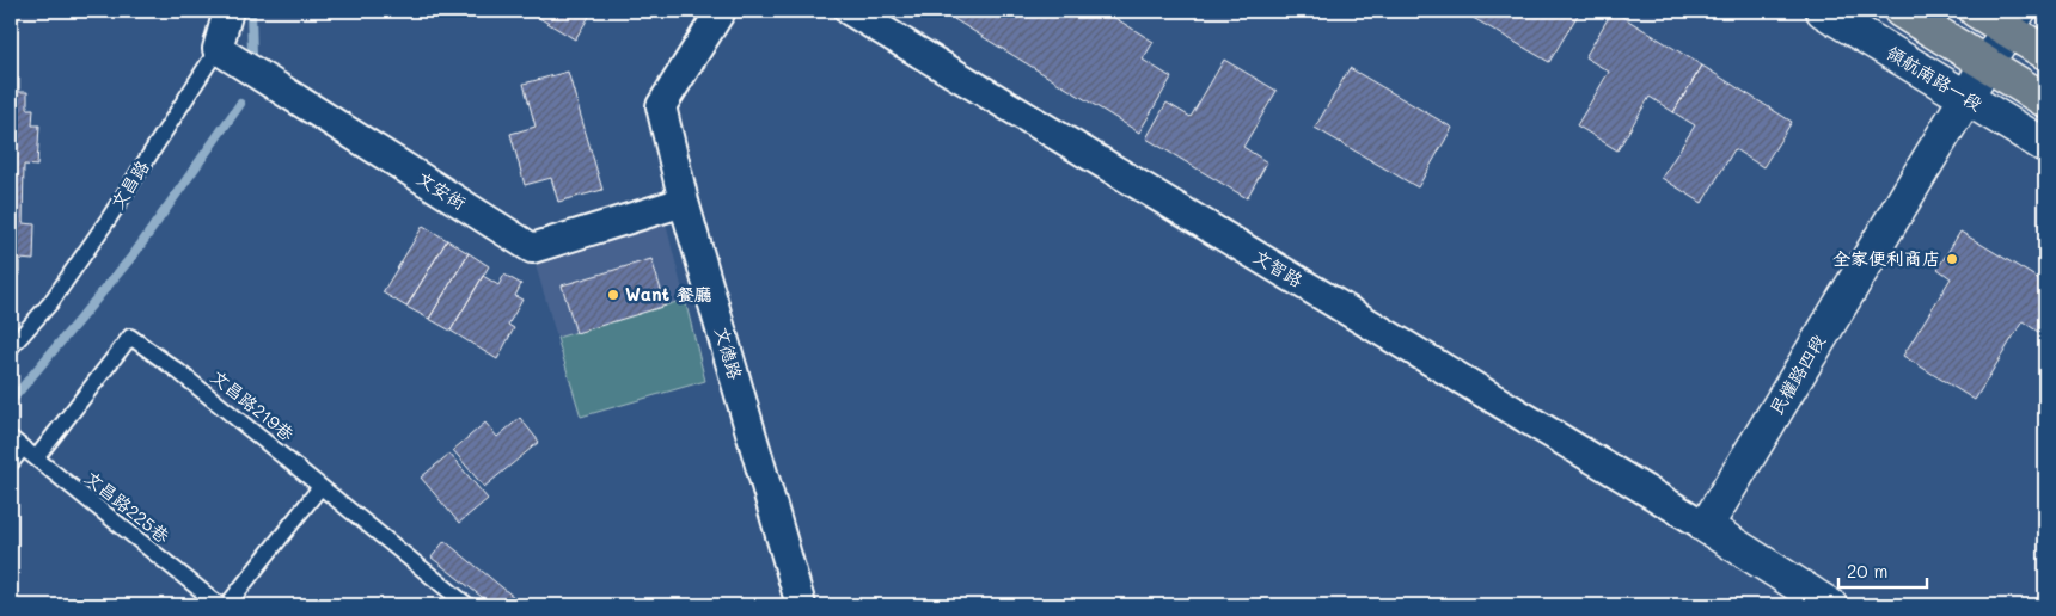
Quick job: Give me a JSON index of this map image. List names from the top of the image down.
{
  "streets": {
    "street": [
      "領航南路一段",
      "文昌路",
      "文安街",
      "文智路",
      "文德路",
      "民權路四段"
    ],
    "lane": ["文昌路219巷", "文昌路225巷"]
  },
  "crossings": [
    ["領航南路一段", "民權路四段"],
    ["文昌路", "文安街"],
    ["文安街", "文德路"],
    ["文智路", "民權路四段"],
    ["文昌路219巷", "文昌路225巷"]
  ],
  "places": ["全家便利商店", "Want 餐廳"],
  "scale_bar": "20 m"
}
